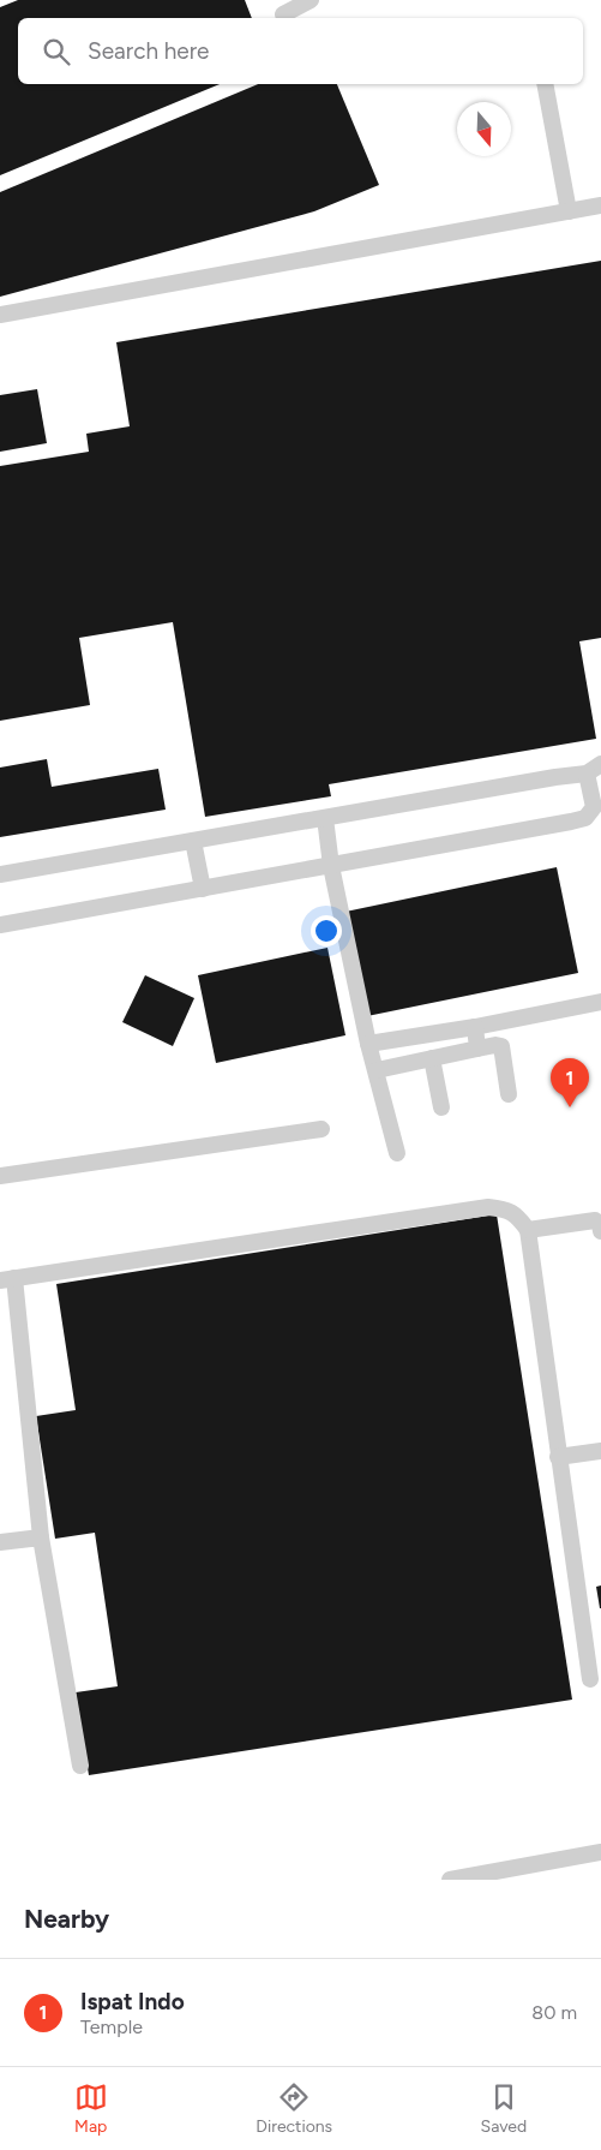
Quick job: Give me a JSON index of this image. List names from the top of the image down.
{
  "north": "bottom",
  "page": {
    "search": "Search here",
    "pins": "1",
    "heading": "Nearby",
    "list": [
      {
        "mark": "1",
        "name": "Ispat Indo",
        "note": "Temple",
        "value": "80 m"
      }
    ],
    "nav": ["Map", "Directions", "Saved"]
  }
}
